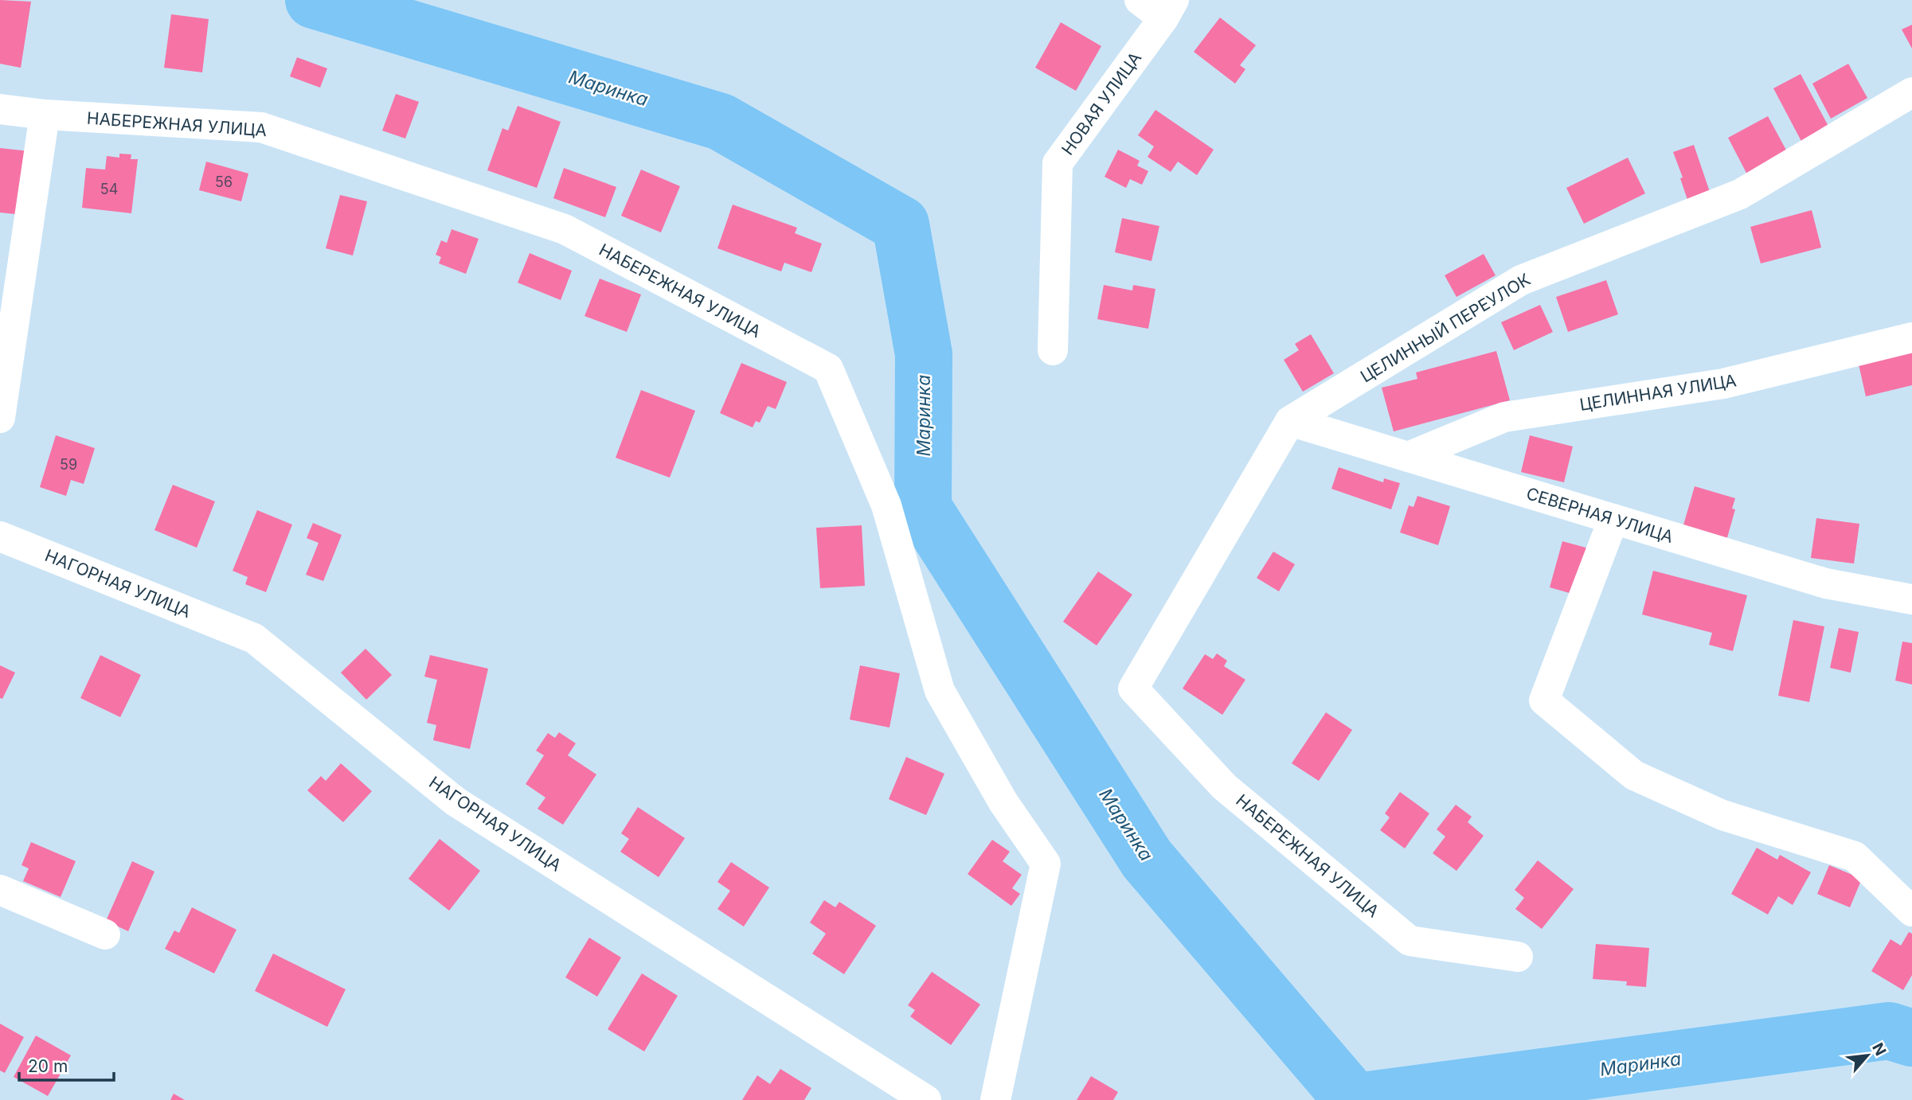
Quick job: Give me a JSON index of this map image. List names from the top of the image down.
{
  "streets": {
    "street": [
      "НОВАЯ УЛИЦА",
      "НАБЕРЕЖНАЯ УЛИЦА",
      "ЦЕЛИННЫЙ ПЕРЕУЛОК",
      "ЦЕЛИННАЯ УЛИЦА",
      "СЕВЕРНАЯ УЛИЦА",
      "НАГОРНАЯ УЛИЦА"
    ]
  },
  "crossings": [
    ["НАБЕРЕЖНАЯ УЛИЦА", "ЦЕЛИННЫЙ ПЕРЕУЛОК"],
    ["ЦЕЛИННЫЙ ПЕРЕУЛОК", "СЕВЕРНАЯ УЛИЦА"],
    ["ЦЕЛИННАЯ УЛИЦА", "СЕВЕРНАЯ УЛИЦА"]
  ],
  "water": ["Маринка"],
  "house_numbers": ["56", "54", "59"],
  "scale_bar": "20 m",
  "north": "top right"
}
